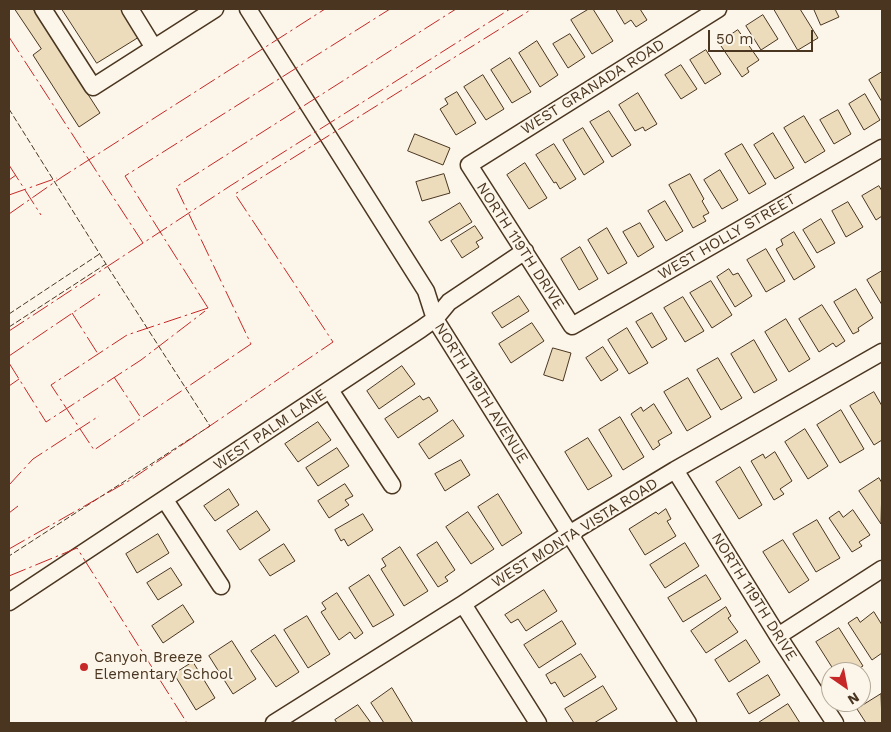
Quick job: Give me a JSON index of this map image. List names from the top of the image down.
{
  "streets": {
    "street": [
      "WEST GRANADA ROAD",
      "WEST HOLLY STREET",
      "NORTH 119TH DRIVE",
      "NORTH 119TH AVENUE",
      "WEST PALM LANE",
      "WEST MONTA VISTA ROAD"
    ]
  },
  "crossings": [
    ["WEST GRANADA ROAD", "NORTH 119TH DRIVE"],
    ["WEST HOLLY STREET", "NORTH 119TH DRIVE"],
    ["NORTH 119TH DRIVE", "WEST PALM LANE"],
    ["NORTH 119TH DRIVE", "WEST MONTA VISTA ROAD"],
    ["NORTH 119TH AVENUE", "WEST PALM LANE"],
    ["NORTH 119TH AVENUE", "WEST MONTA VISTA ROAD"]
  ],
  "places": ["Canyon Breeze Elementary School"],
  "scale_bar": "50 m",
  "north": "bottom right"
}
